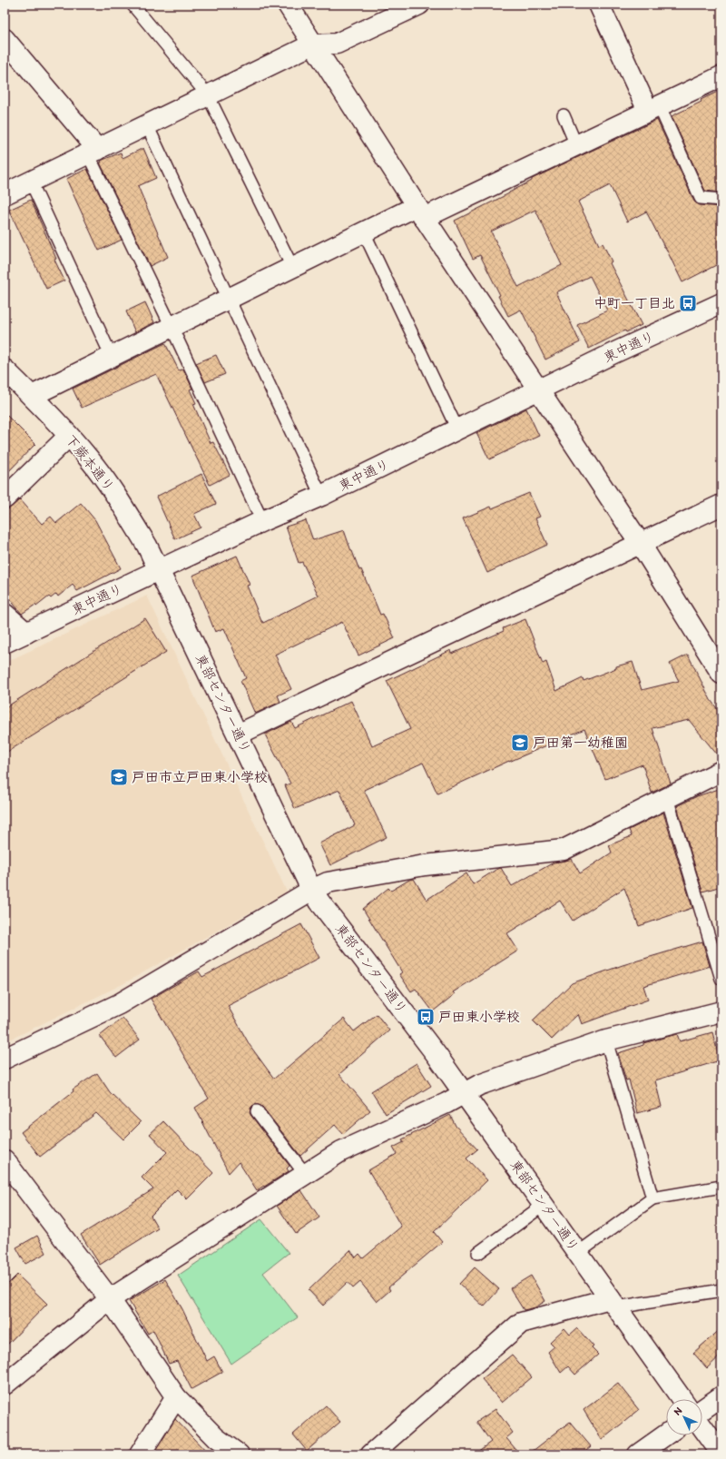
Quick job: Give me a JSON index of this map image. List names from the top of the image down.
{
  "streets": {
    "street": ["東中通り", "下蕨本通り", "東部センター通り"]
  },
  "crossings": [
    ["東中通り", "下蕨本通り"],
    ["東中通り", "東部センター通り"],
    ["下蕨本通り", "東部センター通り"]
  ],
  "places": {
    "bus stop": ["中町一丁目北", "戸田東小学校"],
    "school or university": ["戸田第一幼稚園", "戸田市立戸田東小学校"]
  },
  "north": "top left"
}
